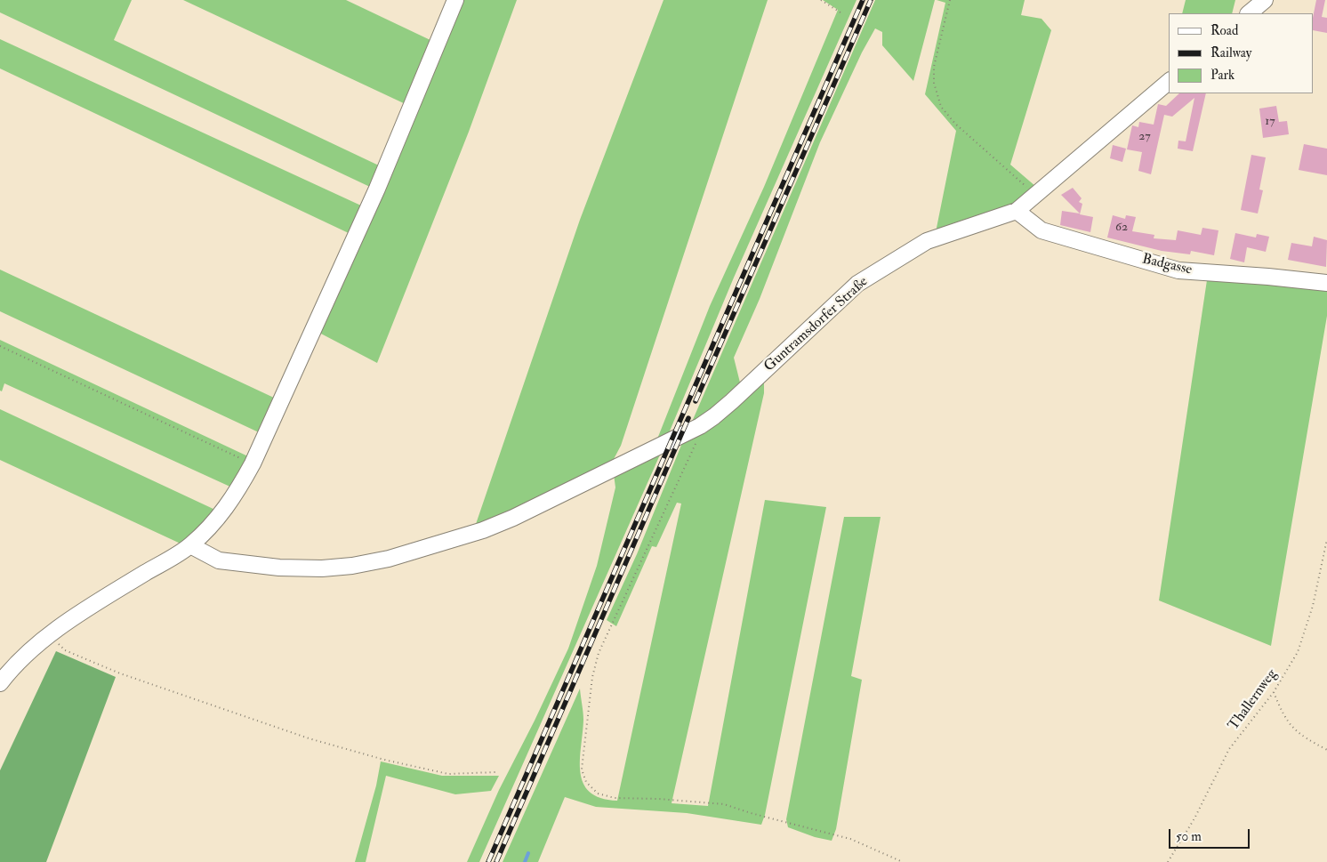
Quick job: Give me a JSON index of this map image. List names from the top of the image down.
{
  "streets": {
    "street": ["Badgasse", "Guntramsdorfer Straße"],
    "path": ["Thallernweg"]
  },
  "crossings": [
    ["Badgasse", "Guntramsdorfer Straße"]
  ],
  "house_numbers": ["17", "27", "62"],
  "legend": ["Road", "Railway", "Park"],
  "scale_bar": "50 m"
}
